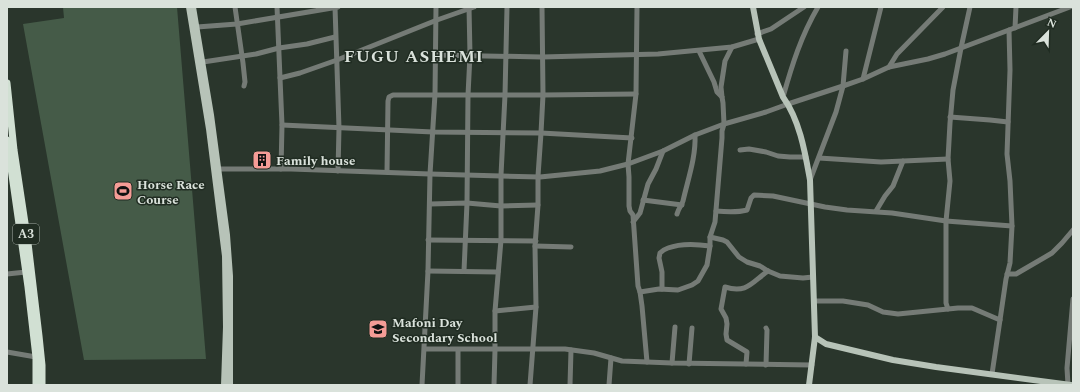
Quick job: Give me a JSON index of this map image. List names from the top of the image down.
{
  "streets": {
    "highway": ["A3"]
  },
  "districts": ["FUGU ASHEMI"],
  "places": {
    "building": ["Family house"],
    "sports": ["Horse Race Course"],
    "school or university": ["Mafoni Day Secondary School"]
  },
  "north": "top right"
}
